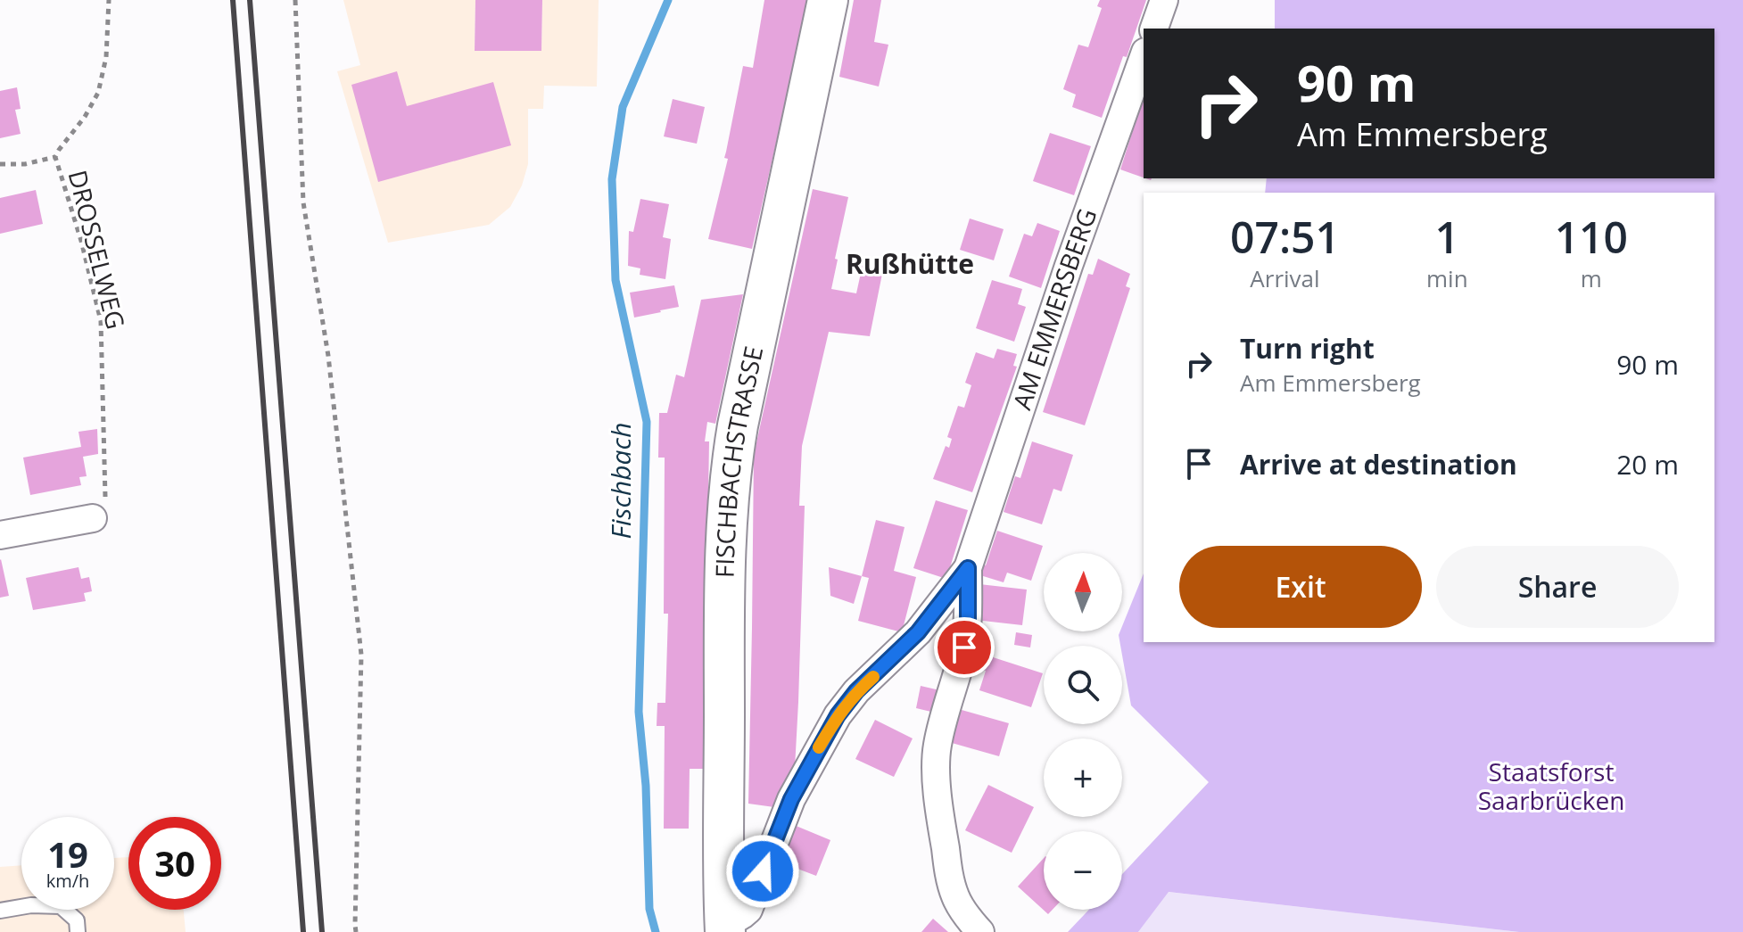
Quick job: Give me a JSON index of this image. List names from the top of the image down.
{
  "streets": {
    "main road": ["FISCHBACHSTRASSE"],
    "street": ["AM EMMERSBERG"],
    "path": ["DROSSELWEG"]
  },
  "crossings": [
    ["AM EMMERSBERG", "FISCHBACHSTRASSE"]
  ],
  "districts": ["Rußhütte"],
  "water": ["Fischbach"],
  "parks": ["Staatsforst Saarbrücken"],
  "north": "top",
  "page": {
    "turn": ["90 m", "Am Emmersberg"],
    "eta": [
      "07:51",
      "Arrival",
      "1",
      "min",
      "110",
      "m"
    ],
    "list": [
      {
        "name": "Turn right",
        "note": "Am Emmersberg",
        "value": "90 m"
      },
      {
        "name": "Arrive at destination",
        "value": "20 m"
      }
    ],
    "buttons": ["Exit", "Share"],
    "map_buttons": ["+", "−"],
    "speed": "19 km/h",
    "limit": "30"
  }
}
